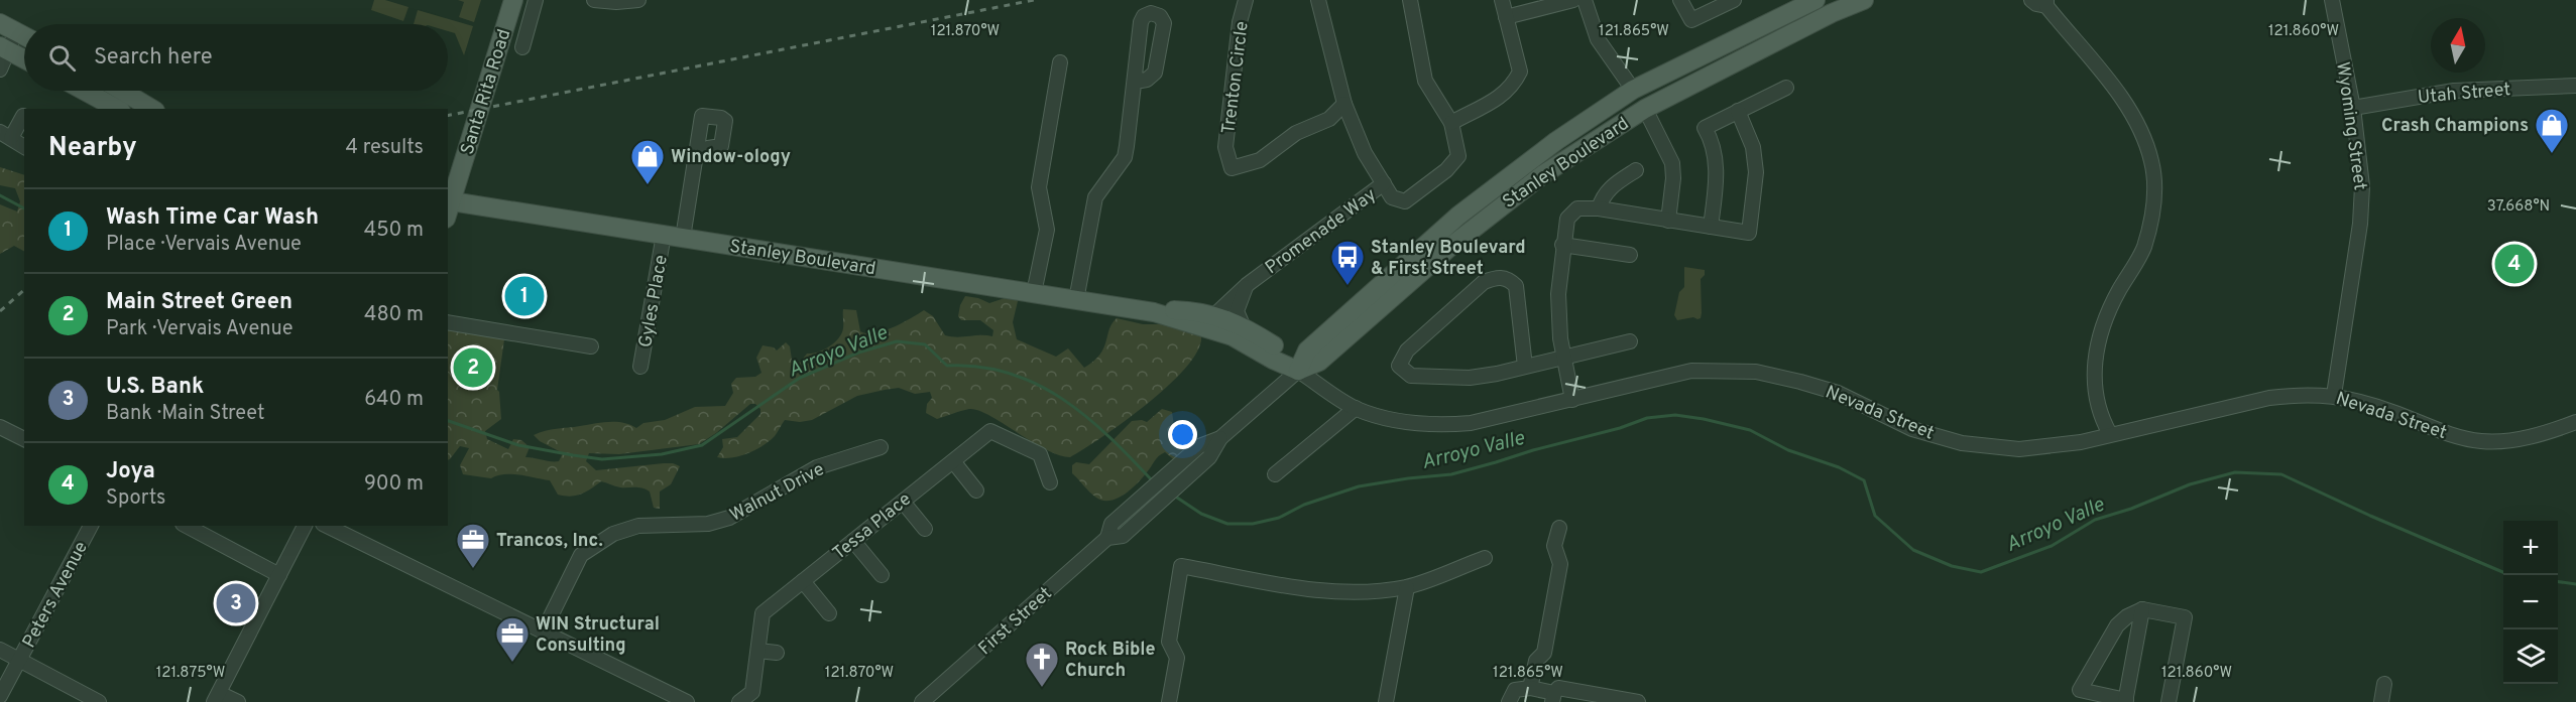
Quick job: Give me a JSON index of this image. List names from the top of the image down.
{
  "streets": {
    "main road": ["Santa Rita Road", "Stanley Boulevard"],
    "street": [
      "Trenton Circle",
      "Utah Street",
      "Wyoming Street",
      "Promenade Way",
      "Gyles Place",
      "Nevada Street",
      "Walnut Drive",
      "Tessa Place",
      "Peters Avenue",
      "First Street"
    ]
  },
  "crossings": [
    ["Santa Rita Road", "Stanley Boulevard"],
    ["Utah Street", "Wyoming Street"],
    ["Wyoming Street", "Nevada Street"],
    ["Stanley Boulevard", "Promenade Way"],
    ["Stanley Boulevard", "Gyles Place"],
    ["Stanley Boulevard", "Nevada Street"]
  ],
  "water": ["Arroyo Valle"],
  "places": {
    "shop": ["Crash Champions", "Window-ology"],
    "bus stop": ["Stanley Boulevard & First Street"],
    "office": ["Trancos, Inc.", "WIN Structural Consulting"],
    "church": ["Rock Bible Church"]
  },
  "north": "top",
  "page": {
    "search": "Search here",
    "heading": ["Nearby", "4 results"],
    "list": [
      {
        "mark": "1",
        "name": "Wash Time Car Wash",
        "note": "Place · Vervais Avenue",
        "value": "450 m"
      },
      {
        "mark": "2",
        "name": "Main Street Green",
        "note": "Park · Vervais Avenue",
        "value": "480 m"
      },
      {
        "mark": "3",
        "name": "U.S. Bank",
        "note": "Bank · Main Street",
        "value": "640 m"
      },
      {
        "mark": "4",
        "name": "Joya",
        "note": "Sports",
        "value": "900 m"
      }
    ],
    "pins": [
      "4",
      "1",
      "2",
      "3"
    ],
    "map_buttons": ["+", "−"]
  },
  "coordinates": [
    "121.870°W",
    "121.860°W",
    "121.865°W",
    "37.668°N",
    "121.875°W"
  ]
}
